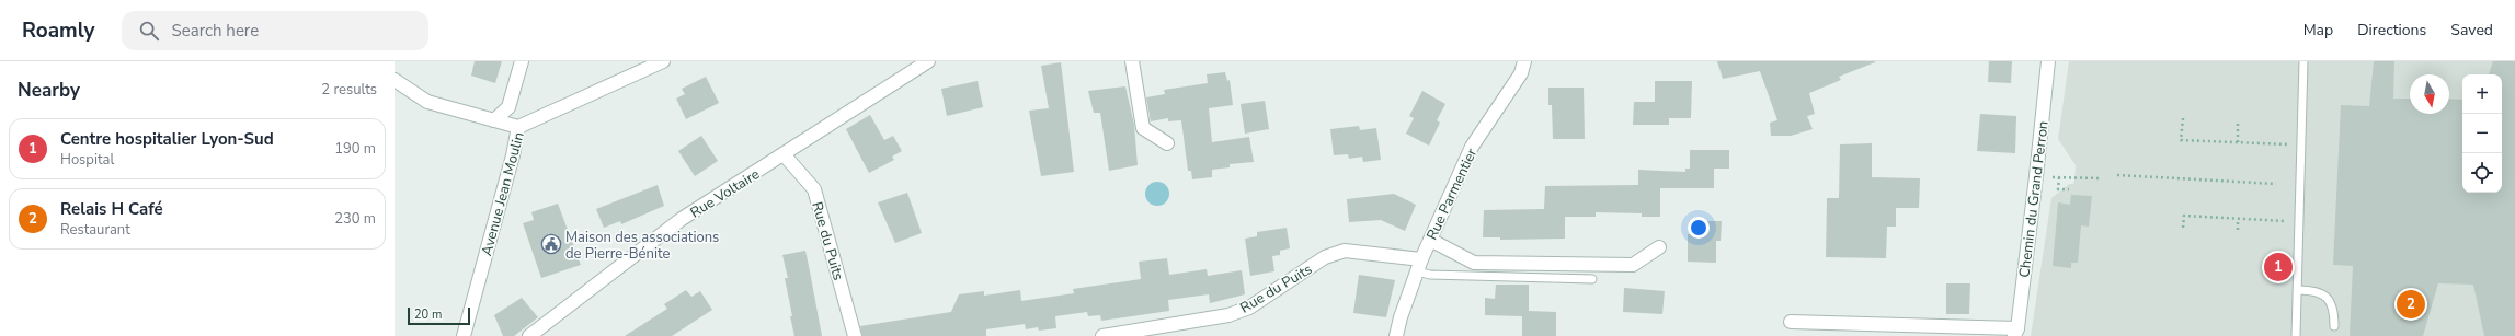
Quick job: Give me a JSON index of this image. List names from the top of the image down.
{
  "streets": {
    "street": [
      "Rue Voltaire",
      "Avenue Jean Moulin",
      "Rue Parmentier",
      "Chemin du Grand Perron",
      "Rue du Puits"
    ]
  },
  "crossings": [
    ["Rue Voltaire", "Rue du Puits"],
    ["Rue Parmentier", "Rue du Puits"]
  ],
  "places": {
    "public building": ["Maison des associations de Pierre-Bénite"]
  },
  "scale_bar": "20 m",
  "north": "bottom",
  "page": {
    "header": "Roamly",
    "search": "Search here",
    "nav": ["Map", "Directions", "Saved"],
    "heading": ["Nearby", "2 results"],
    "map_buttons": ["+", "−"],
    "list": [
      {
        "mark": "1",
        "name": "Centre hospitalier Lyon-Sud",
        "note": "Hospital",
        "value": "190 m"
      },
      {
        "mark": "2",
        "name": "Relais H Café",
        "note": "Restaurant",
        "value": "230 m"
      }
    ],
    "pins": ["1", "2"],
    "scale": "20 m"
  }
}
